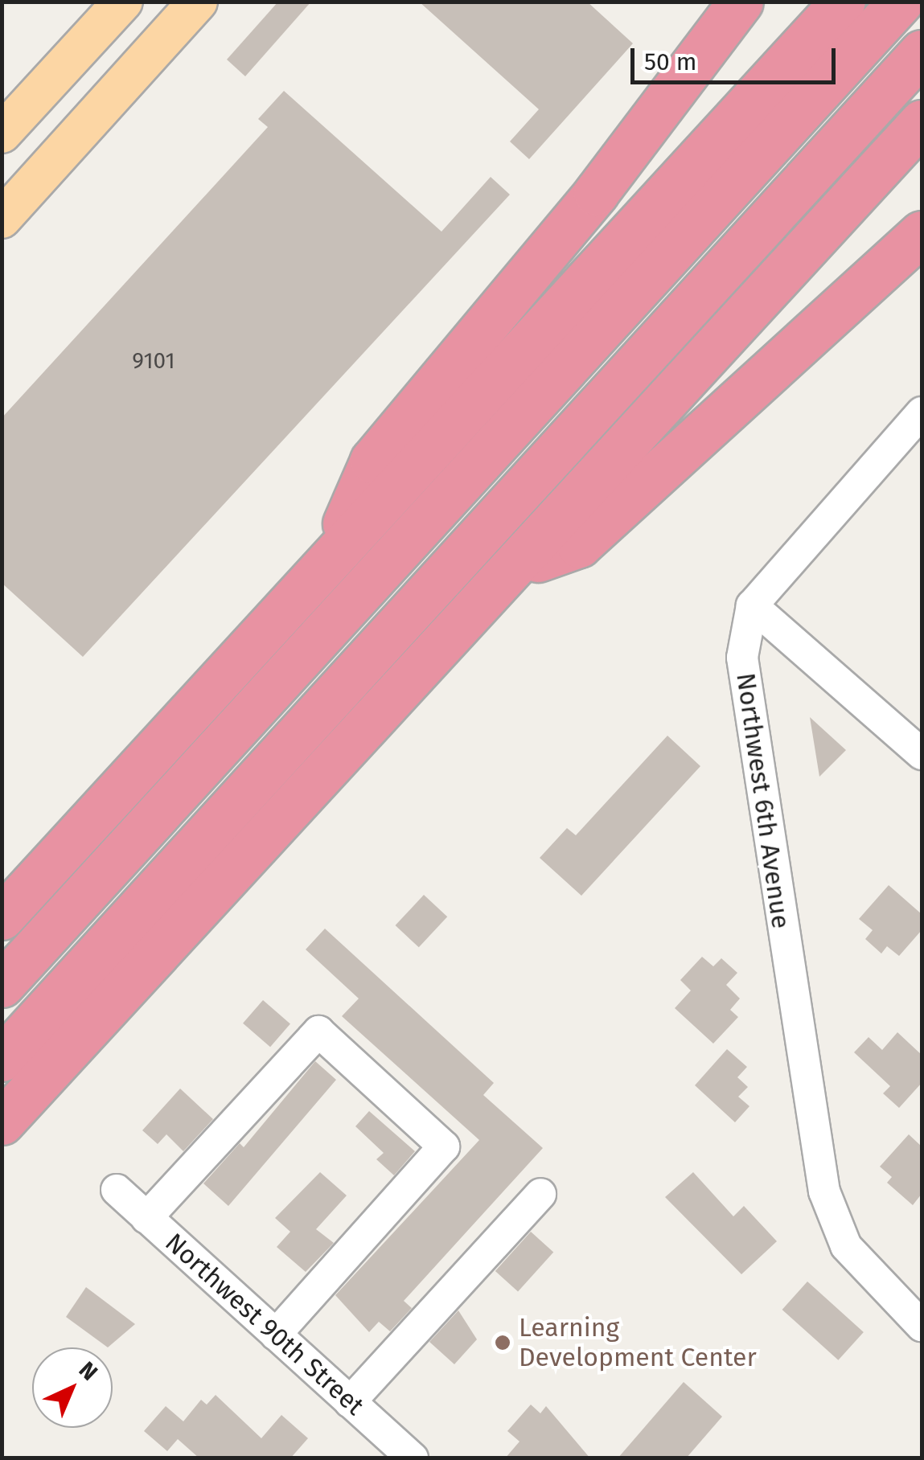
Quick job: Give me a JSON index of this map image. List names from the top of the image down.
{
  "streets": {
    "street": ["Northwest 6th Avenue", "Northwest 90th Street"]
  },
  "places": ["Learning Development Center"],
  "house_numbers": ["9101"],
  "scale_bar": "50 m",
  "north": "top right"
}
